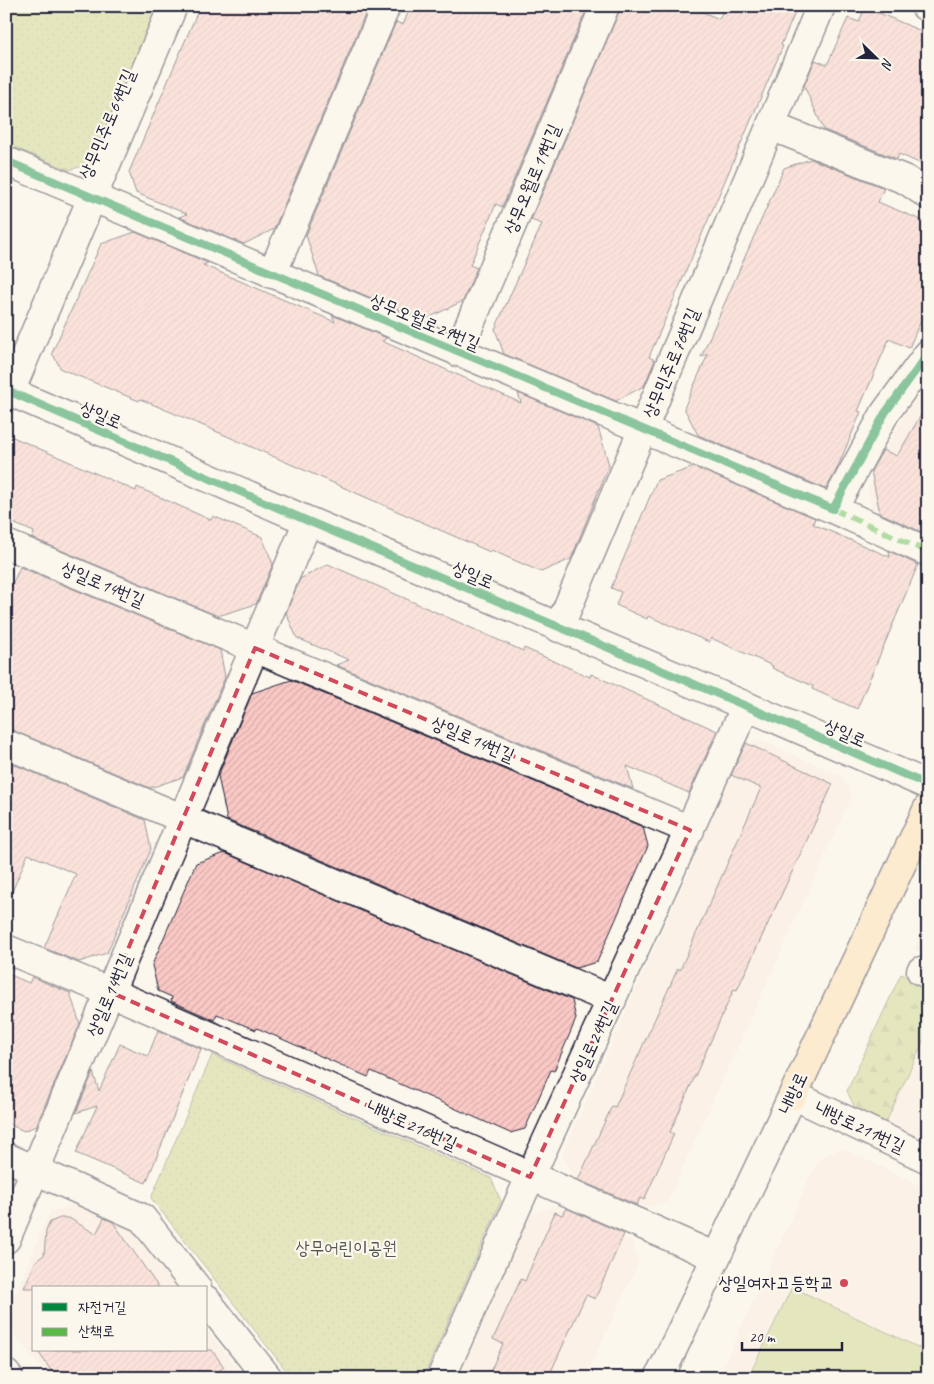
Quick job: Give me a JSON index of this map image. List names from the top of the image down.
{
  "streets": {
    "main road": ["내방로"],
    "street": [
      "상무민주로64번길",
      "상무오월로19번길",
      "상무오월로29번길",
      "상무민주로76번길",
      "상일로",
      "상일로14번길",
      "상일로24번길",
      "내방로216번길",
      "내방로211번길"
    ]
  },
  "crossings": [
    ["상무민주로64번길", "상무오월로29번길"],
    ["상무민주로64번길", "상일로"],
    ["상무오월로19번길", "상무오월로29번길"],
    ["상무오월로29번길", "상무민주로76번길"],
    ["상무민주로76번길", "상일로"],
    ["상일로", "상일로14번길"],
    ["상일로", "상일로24번길"],
    ["상일로14번길", "상일로24번길"],
    ["상일로14번길", "내방로216번길"],
    ["상일로24번길", "내방로216번길"],
    ["내방로", "내방로216번길"],
    ["내방로", "내방로211번길"]
  ],
  "parks": ["상무어린이공원"],
  "places": ["상일여자고등학교"],
  "legend": ["자전거길", "산책로"],
  "scale_bar": "20 m",
  "north": "bottom right"
}
